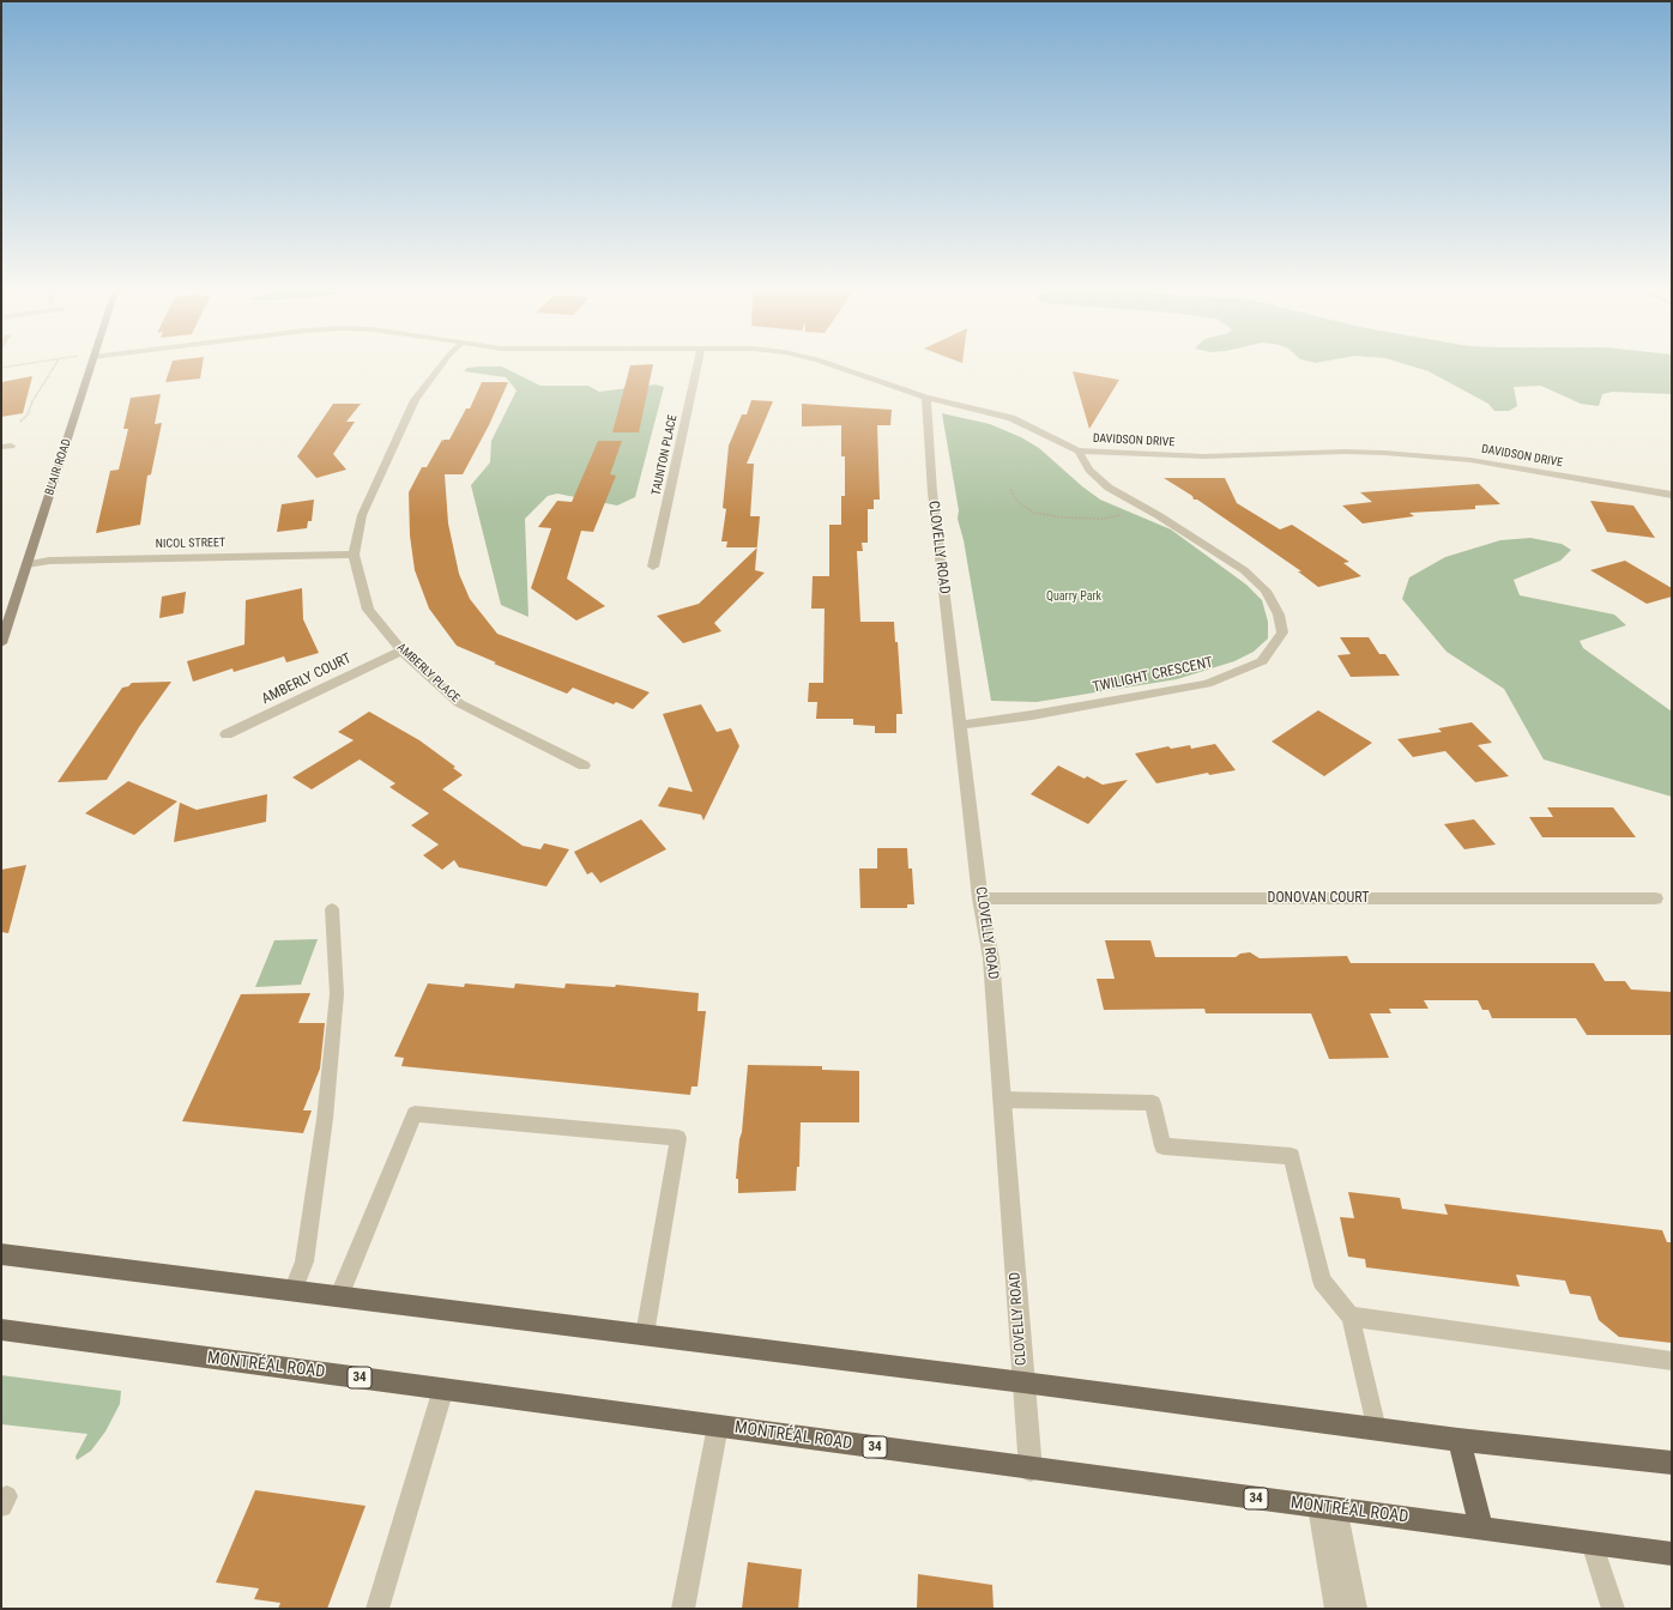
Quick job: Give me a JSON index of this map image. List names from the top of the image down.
{
  "streets": {
    "main road": ["MONTRÉAL ROAD", "34"],
    "street": [
      "DAVIDSON DRIVE",
      "TAUNTON PLACE",
      "BLAIR ROAD",
      "NICOL STREET",
      "CLOVELLY ROAD",
      "AMBERLY PLACE",
      "TWILIGHT CRESCENT",
      "AMBERLY COURT",
      "DONOVAN COURT"
    ]
  },
  "crossings": [
    ["DAVIDSON DRIVE", "CLOVELLY ROAD"],
    ["DAVIDSON DRIVE", "TWILIGHT CRESCENT"],
    ["BLAIR ROAD", "NICOL STREET"],
    ["NICOL STREET", "AMBERLY PLACE"],
    ["CLOVELLY ROAD", "TWILIGHT CRESCENT"],
    ["CLOVELLY ROAD", "DONOVAN COURT"],
    ["CLOVELLY ROAD", "MONTRÉAL ROAD"],
    ["AMBERLY PLACE", "AMBERLY COURT"]
  ],
  "parks": ["Quarry Park"]
}
